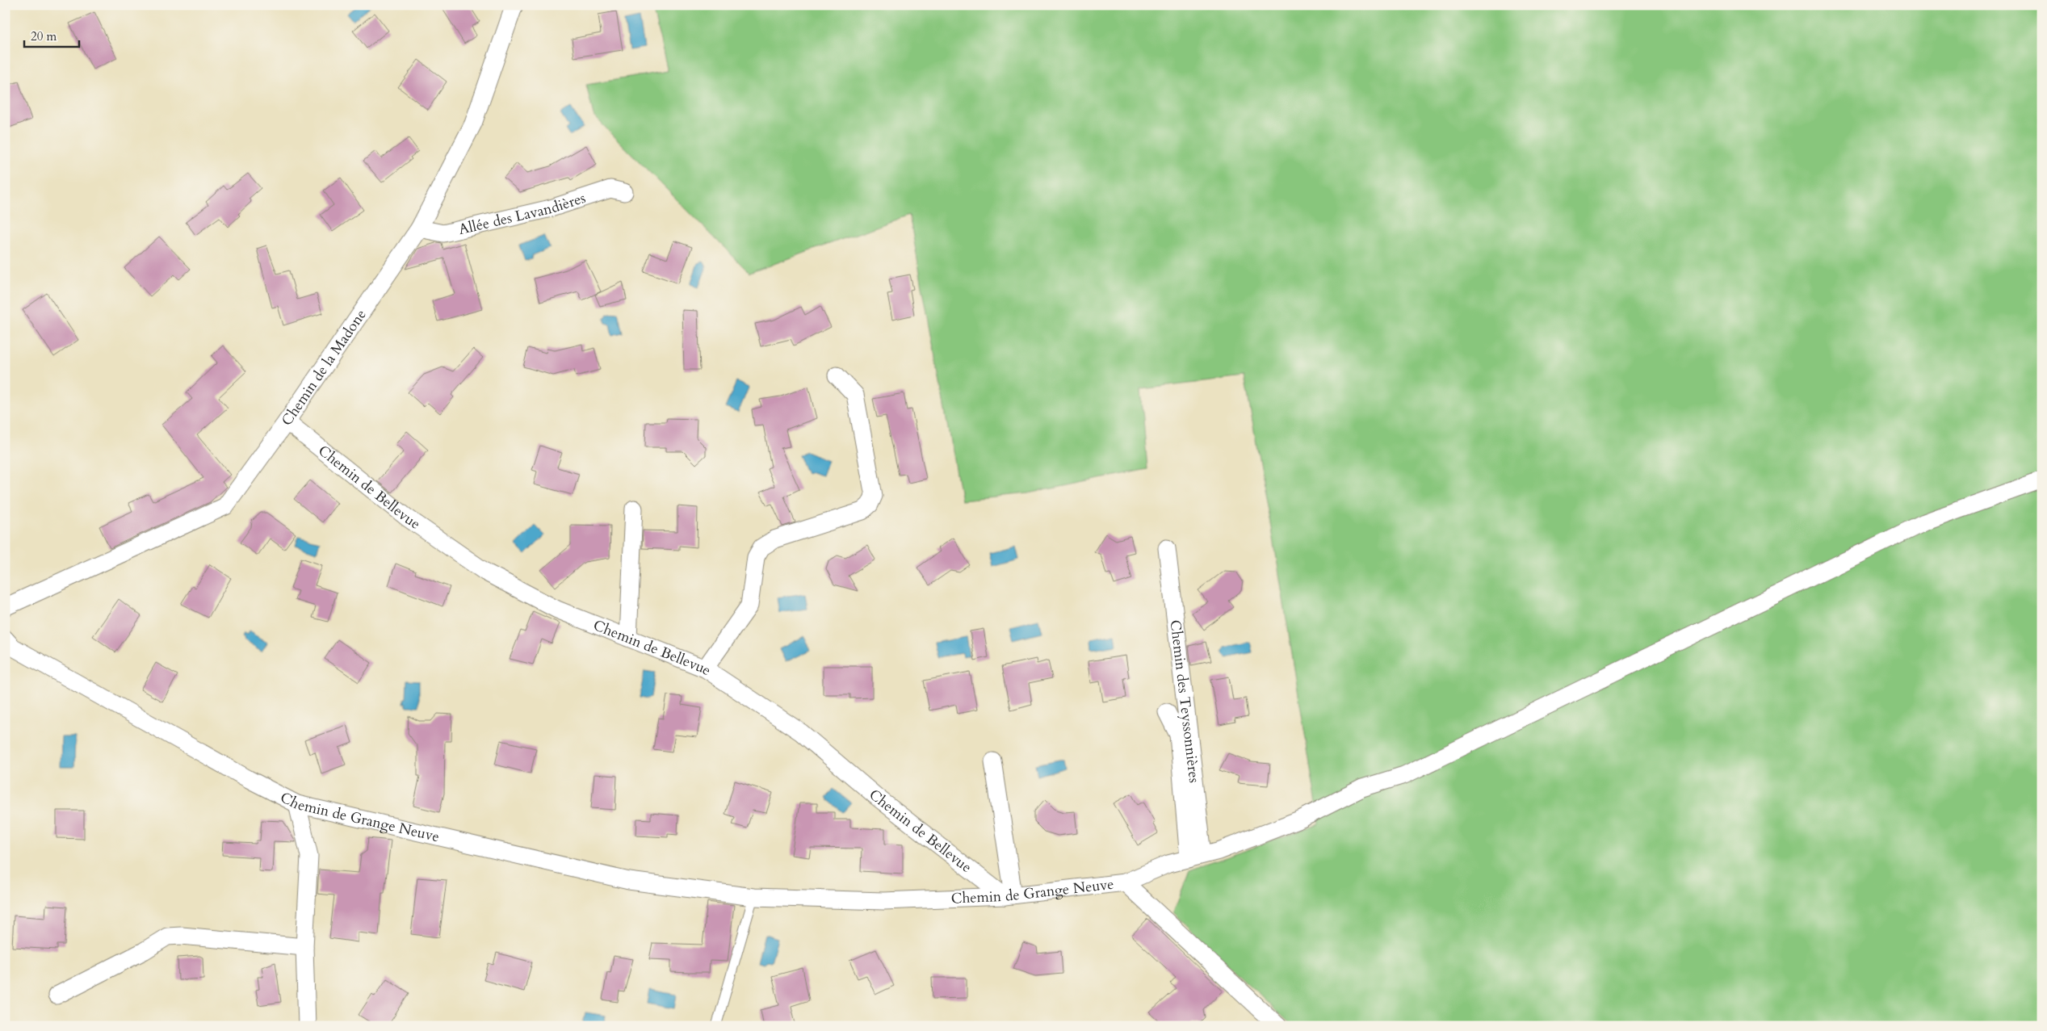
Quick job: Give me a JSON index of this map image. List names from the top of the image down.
{
  "streets": {
    "street": [
      "Allée des Lavandières",
      "Chemin de la Madone",
      "Chemin de Bellevue",
      "Chemin des Teyssonnières",
      "Chemin de Grange Neuve"
    ]
  },
  "crossings": [
    ["Allée des Lavandières", "Chemin de la Madone"],
    ["Chemin de la Madone", "Chemin de Bellevue"],
    ["Chemin de Bellevue", "Chemin de Grange Neuve"]
  ],
  "scale_bar": "20 m"
}
